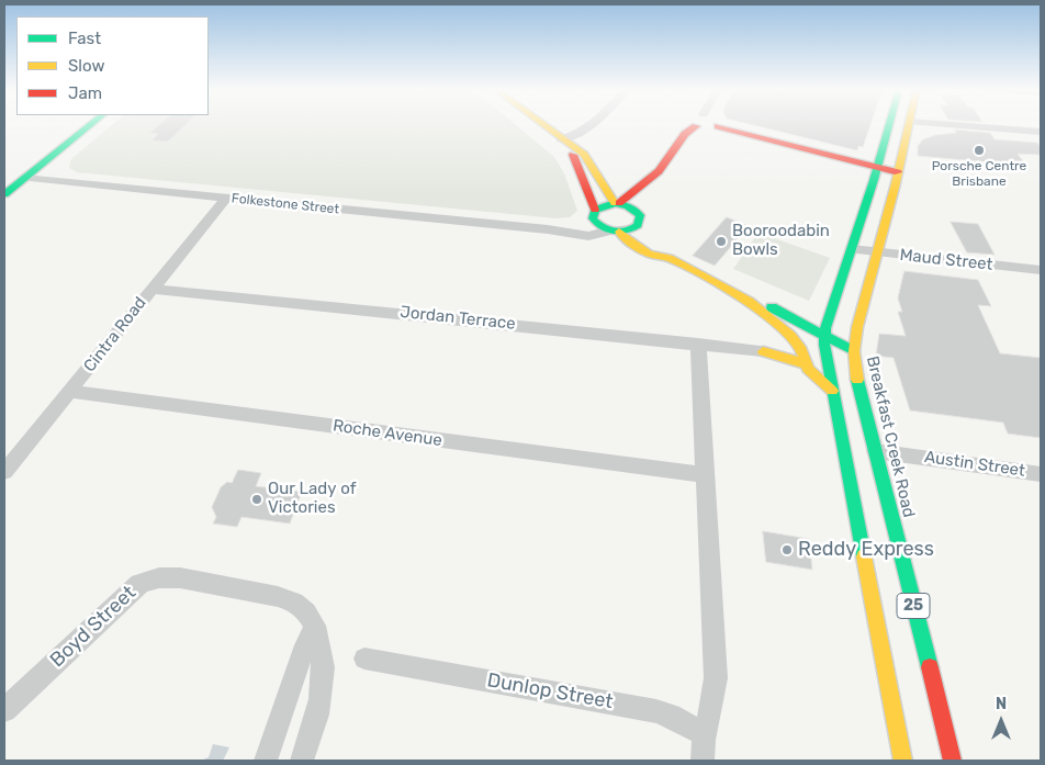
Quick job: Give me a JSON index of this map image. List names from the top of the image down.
{
  "streets": {
    "main road": ["Breakfast Creek Road", "25"],
    "street": [
      "Folkestone Street",
      "Maud Street",
      "Jordan Terrace",
      "Cintra Road",
      "Roche Avenue",
      "Austin Street",
      "Boyd Street",
      "Dunlop Street"
    ]
  },
  "crossings": [
    ["Folkestone Street", "Cintra Road"],
    ["Maud Street", "Breakfast Creek Road"],
    ["Maud Street", "25"],
    ["Jordan Terrace", "Cintra Road"],
    ["Cintra Road", "Roche Avenue"],
    ["Breakfast Creek Road", "Austin Street"]
  ],
  "places": [
    "Porsche Centre Brisbane",
    "Booroodabin Bowls",
    "Our Lady of Victories",
    "Reddy Express"
  ],
  "legend": ["Fast", "Slow", "Jam"],
  "north": "top"
}
